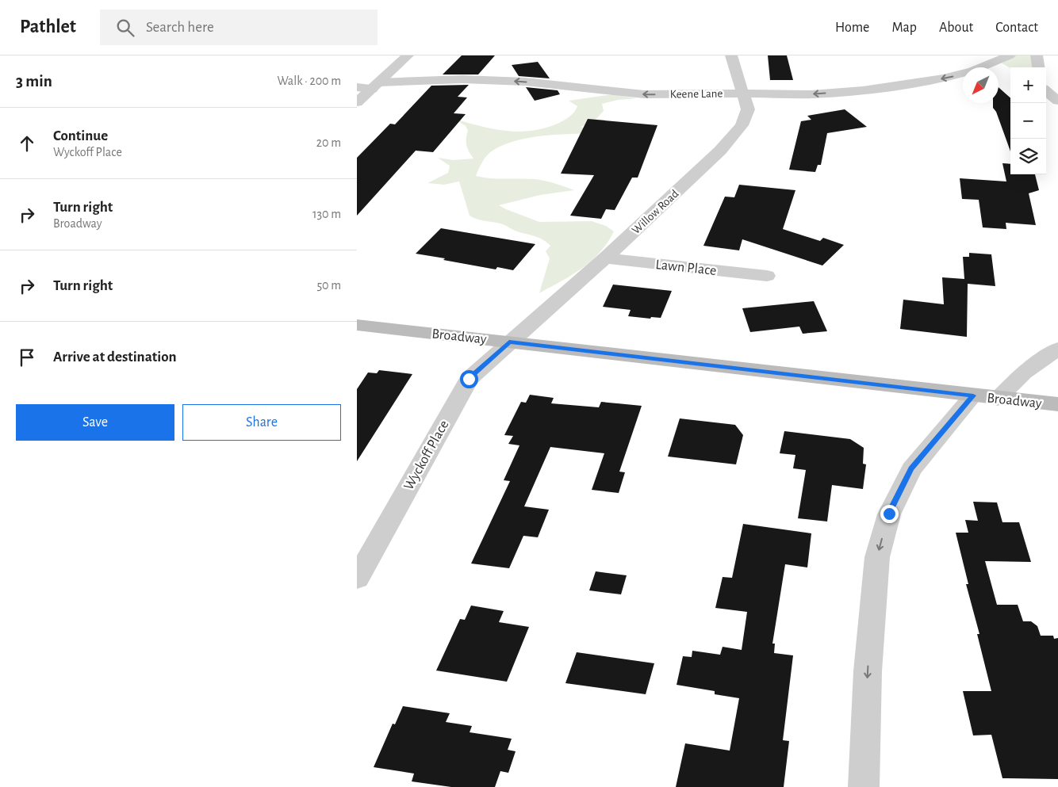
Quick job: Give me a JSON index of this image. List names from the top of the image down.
{
  "streets": {
    "main road": ["Broadway"],
    "street": [
      "Keene Lane",
      "Willow Road",
      "Lawn Place",
      "Wyckoff Place"
    ]
  },
  "crossings": [
    ["Keene Lane", "Willow Road"],
    ["Willow Road", "Lawn Place"],
    ["Willow Road", "Broadway"],
    ["Willow Road", "Wyckoff Place"],
    ["Broadway", "Wyckoff Place"]
  ],
  "one_way": ["Keene Lane"],
  "north": "bottom left",
  "page": {
    "header": "Pathlet",
    "search": "Search here",
    "nav": [
      "Home",
      "Map",
      "About",
      "Contact"
    ],
    "heading": ["3 min", "Walk · 200 m"],
    "map_buttons": ["+", "−"],
    "list": [
      ["Continue", "Wyckoff Place", "20 m"],
      ["Turn right", "Broadway", "130 m"],
      ["Turn right", "50 m"],
      "Arrive at destination"
    ],
    "buttons": ["Save", "Share"]
  }
}
